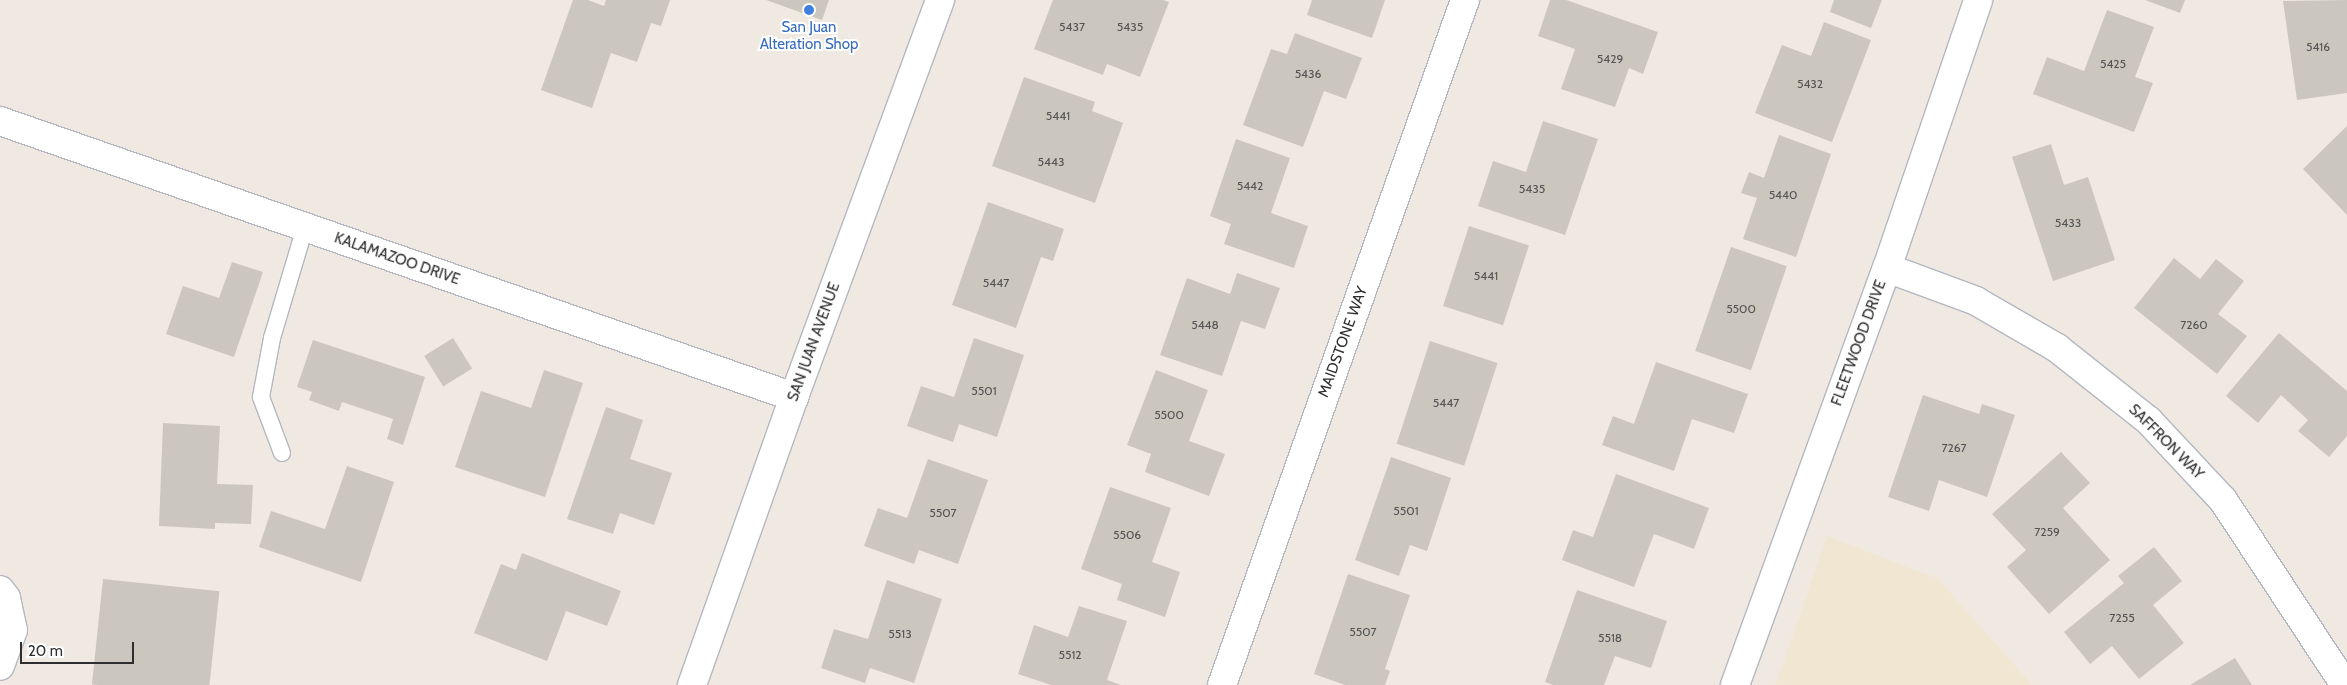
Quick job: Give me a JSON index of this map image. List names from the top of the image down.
{
  "streets": {
    "street": [
      "KALAMAZOO DRIVE",
      "SAN JUAN AVENUE",
      "MAIDSTONE WAY",
      "FLEETWOOD DRIVE",
      "SAFFRON WAY"
    ]
  },
  "crossings": [
    ["KALAMAZOO DRIVE", "SAN JUAN AVENUE"],
    ["FLEETWOOD DRIVE", "SAFFRON WAY"]
  ],
  "places": ["San Juan Alteration Shop"],
  "house_numbers": [
    "5437",
    "5435",
    "5416",
    "5429",
    "5425",
    "5436",
    "5432",
    "5441",
    "5443",
    "5442",
    "5435",
    "5440",
    "5433",
    "5441",
    "5447",
    "5500",
    "5448",
    "7260",
    "5501",
    "5447",
    "5500",
    "7267",
    "5501",
    "5507",
    "7259",
    "5506",
    "7255",
    "5507",
    "5513",
    "5518",
    "5512"
  ],
  "scale_bar": "20 m"
}
